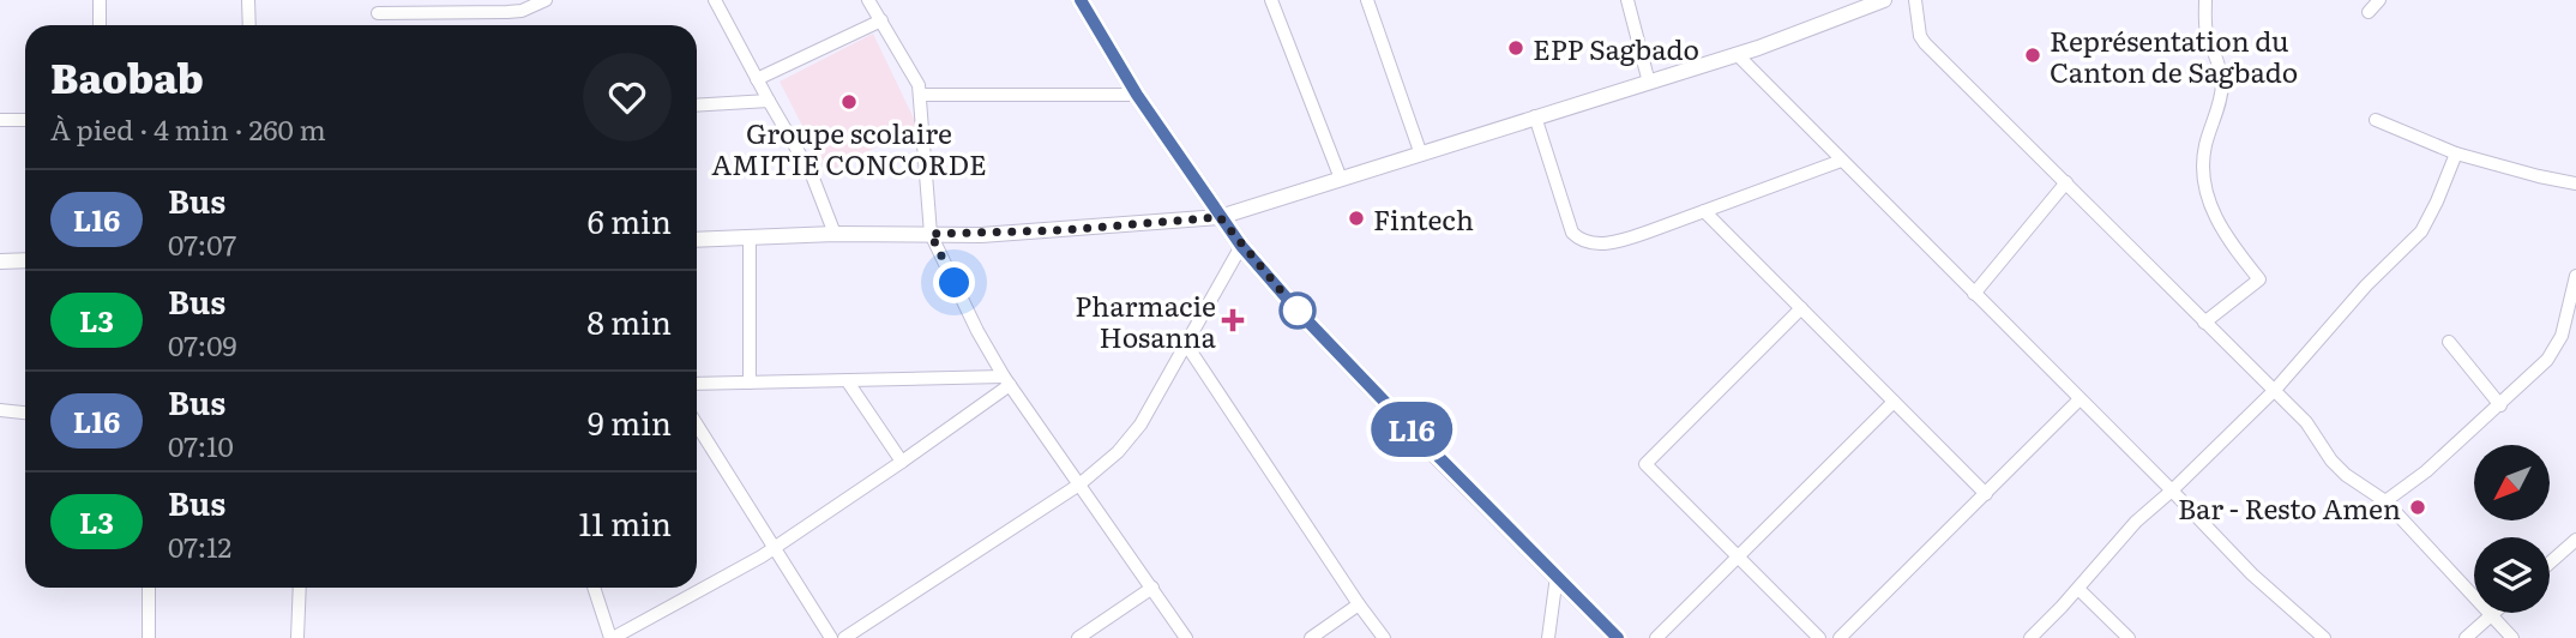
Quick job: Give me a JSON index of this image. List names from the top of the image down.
{
  "places": {
    "other": [
      "EPP Sagbado",
      "Représentation du Canton de Sagbado",
      "Groupe scolaire AMITIE CONCORDE",
      "Fintech",
      "Bar - Resto Amen"
    ],
    "health": ["Pharmacie Hosanna"]
  },
  "lines": ["bus line L16"],
  "north": "bottom left",
  "page": {
    "on_map": "L16",
    "heading": ["Baobab", "À pied · 4 min · 260 m"],
    "list": [
      {
        "mark": "L16",
        "name": "Bus",
        "note": "07:07",
        "value": "6 min"
      },
      {
        "mark": "L3",
        "name": "Bus",
        "note": "07:09",
        "value": "8 min"
      },
      {
        "mark": "L16",
        "name": "Bus",
        "note": "07:10",
        "value": "9 min"
      },
      {
        "mark": "L3",
        "name": "Bus",
        "note": "07:12",
        "value": "11 min"
      }
    ]
  }
}
